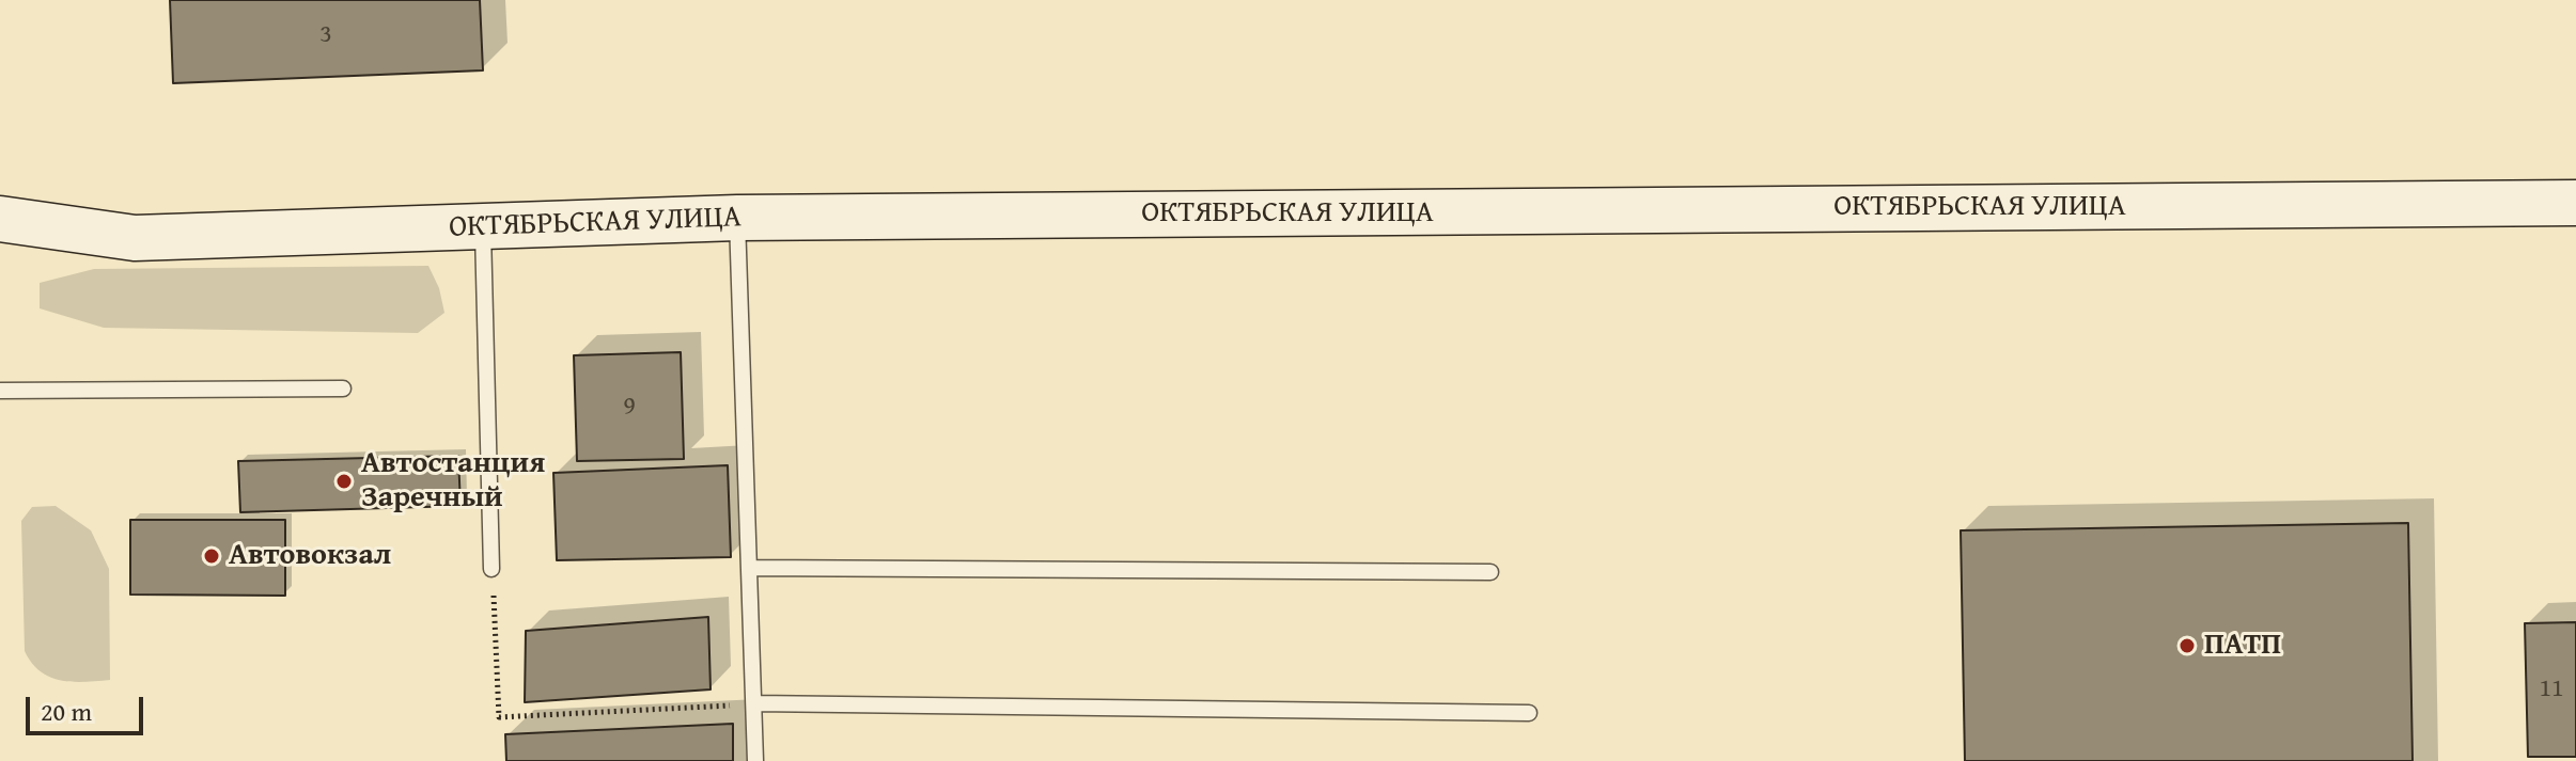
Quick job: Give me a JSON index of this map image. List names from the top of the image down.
{
  "streets": {
    "street": ["ОКТЯБРЬСКАЯ УЛИЦА"]
  },
  "places": ["Автостанция Заречный", "Автовокзал", "ПАТП"],
  "house_numbers": ["3", "9", "11"],
  "scale_bar": "20 m"
}
